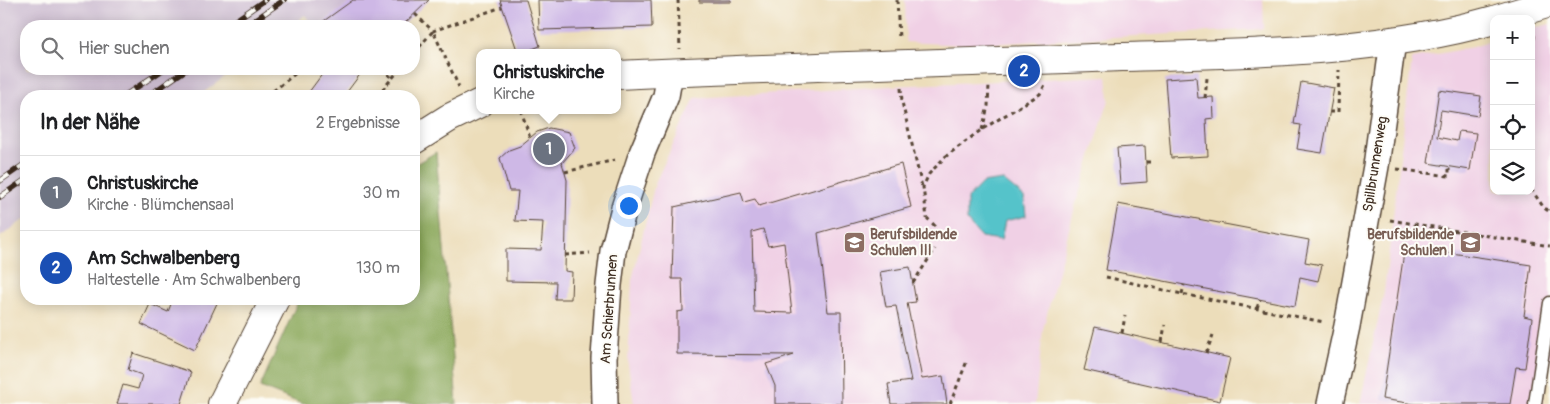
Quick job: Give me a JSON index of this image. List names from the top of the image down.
{
  "streets": {
    "street": ["Spillbrunnenweg", "Am Schierbrunnen"]
  },
  "places": {
    "school or university": ["Berufsbildende Schulen III", "Berufsbildende Schulen I"]
  },
  "page": {
    "map_buttons": ["+", "−"],
    "search": "Hier suchen",
    "popup": ["Christuskirche", "Kirche"],
    "pins": ["2", "1"],
    "heading": ["In der Nähe", "2 Ergebnisse"],
    "list": [
      {
        "mark": "1",
        "name": "Christuskirche",
        "note": "Kirche · Blümchensaal",
        "value": "30 m"
      },
      {
        "mark": "2",
        "name": "Am Schwalbenberg",
        "note": "Haltestelle · Am Schwalbenberg",
        "value": "130 m"
      }
    ]
  }
}
